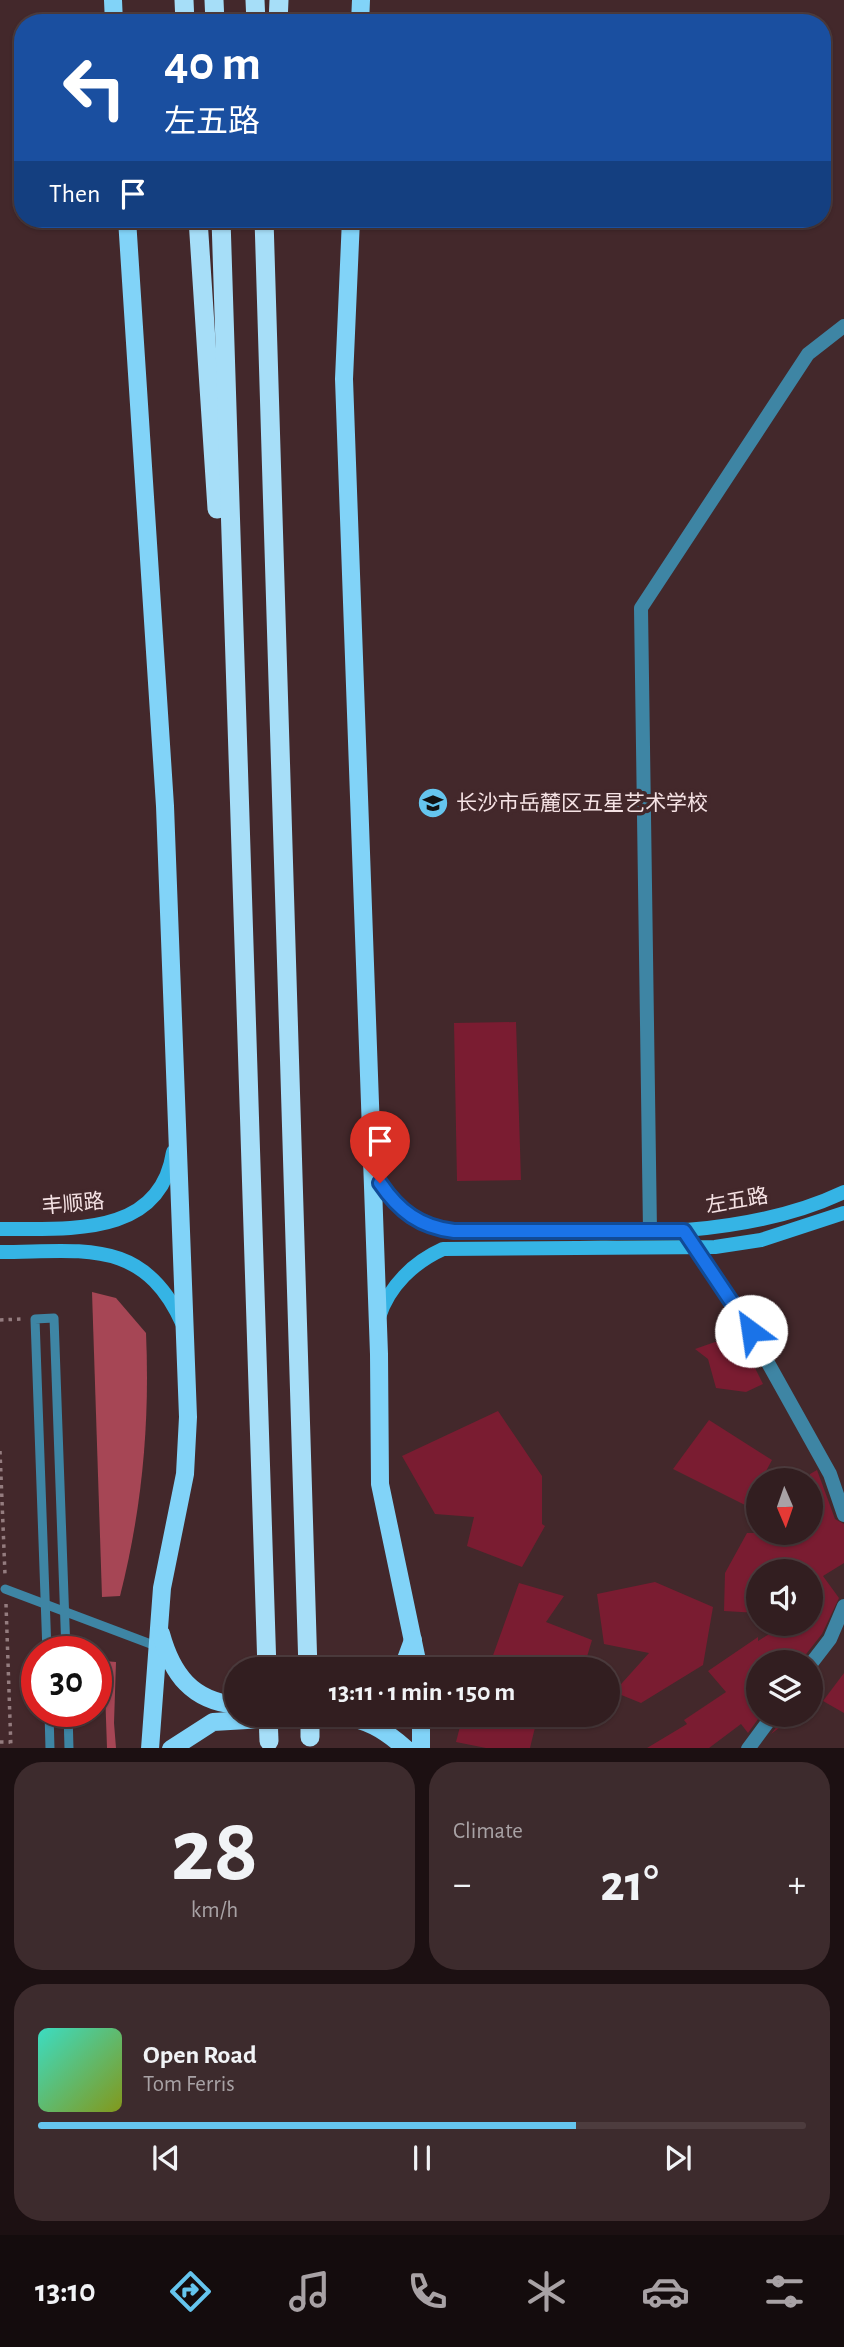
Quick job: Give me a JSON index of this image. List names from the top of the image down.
{
  "streets": {
    "main road": ["左五路", "丰顺路"]
  },
  "places": {
    "school or university": ["长沙市岳麓区五星艺术学校"]
  },
  "north": "bottom",
  "page": {
    "turn": ["40 m", "左五路"],
    "then": "Then",
    "limit": "30",
    "trip": "13:11 · 1 min · 150 m",
    "tile": [
      ["28", "km/h"],
      "Climate"
    ],
    "heat": ["−", "21°", "+"],
    "song": ["Open Road", "Tom Ferris"],
    "tabs": "13:10"
  }
}
